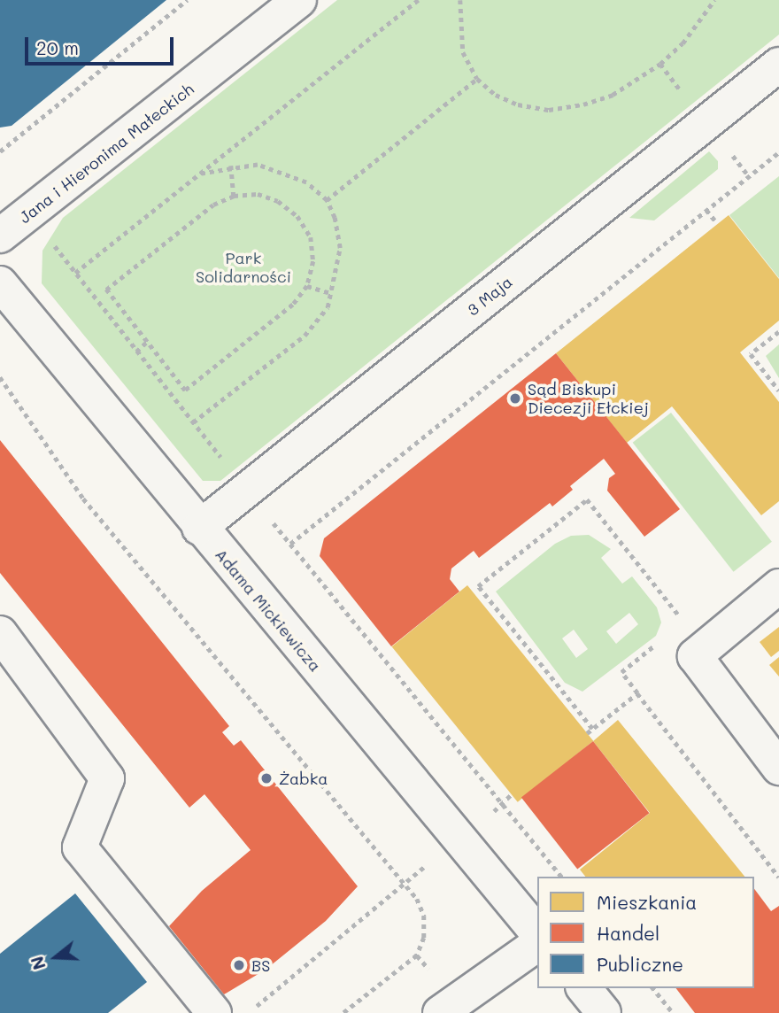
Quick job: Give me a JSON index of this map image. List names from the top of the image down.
{
  "streets": {
    "street": ["Jana i Hieronima Małeckich", "3 Maja", "Adama Mickiewicza"]
  },
  "crossings": [
    ["3 Maja", "Adama Mickiewicza"]
  ],
  "parks": ["Park Solidarności"],
  "places": ["Sąd Biskupi Diecezji Ełckiej", "Żabka", "BS"],
  "legend": ["Mieszkania", "Handel", "Publiczne"],
  "scale_bar": "20 m",
  "north": "left"
}
